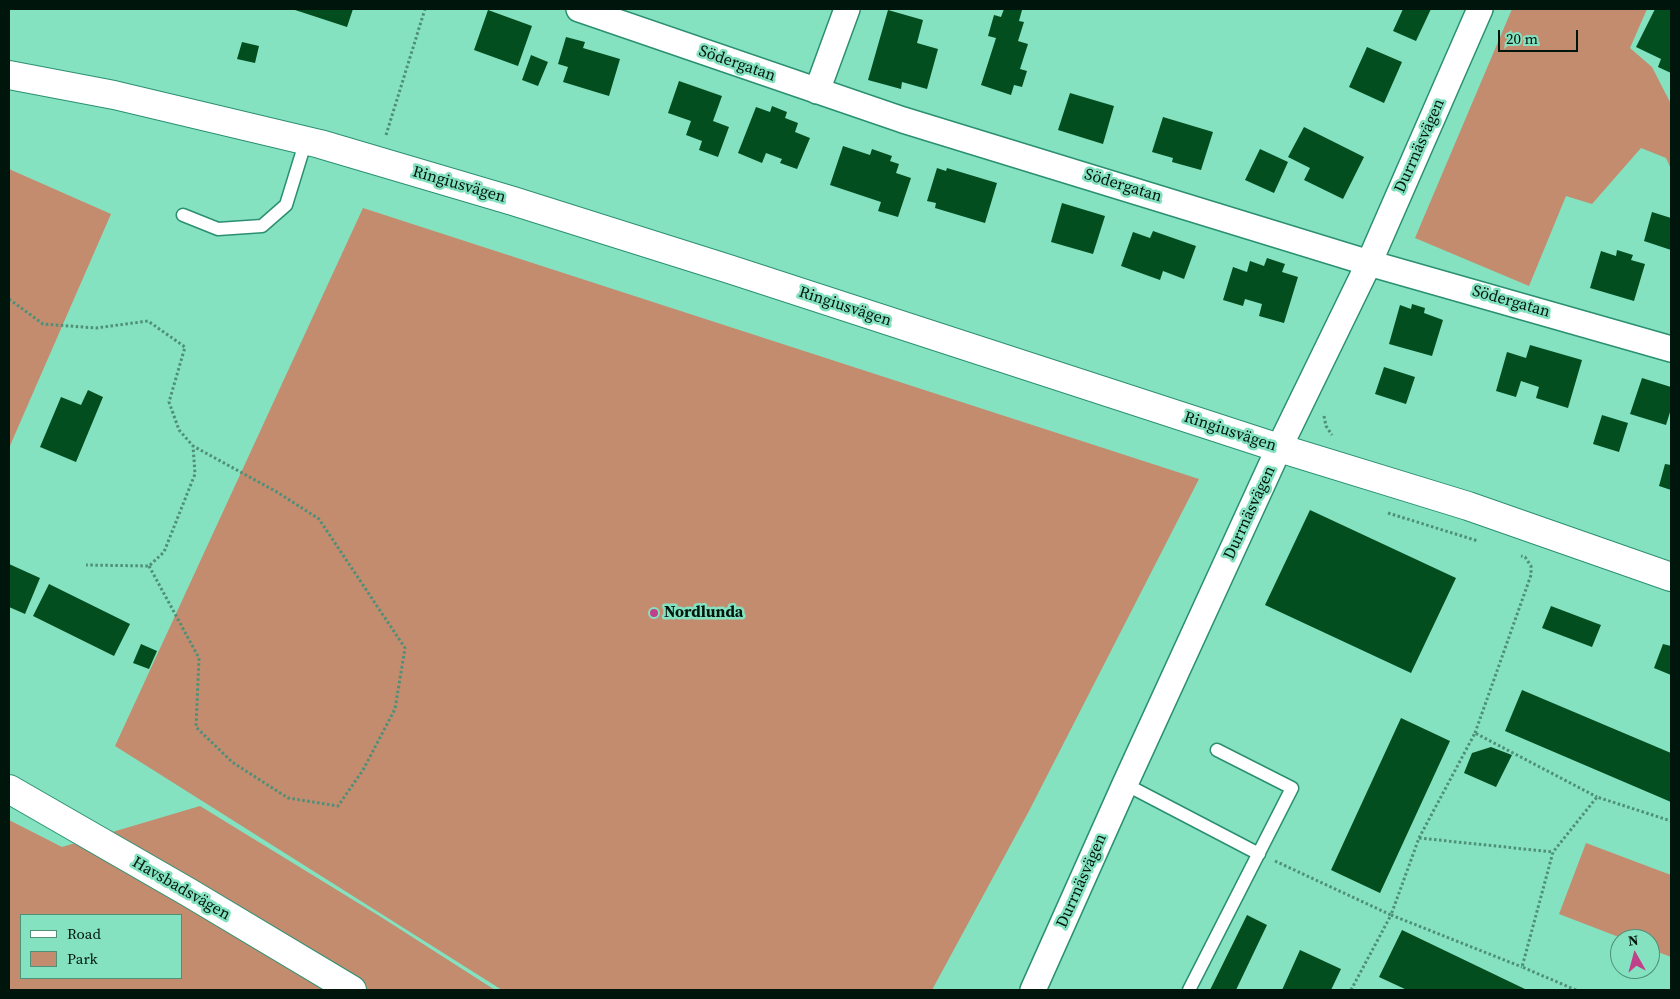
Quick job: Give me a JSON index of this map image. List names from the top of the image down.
{
  "streets": {
    "street": [
      "Södergatan",
      "Durrnäsvägen",
      "Ringiusvägen",
      "Havsbadsvägen"
    ]
  },
  "crossings": [
    ["Södergatan", "Durrnäsvägen"],
    ["Durrnäsvägen", "Ringiusvägen"]
  ],
  "places": ["Nordlunda"],
  "legend": ["Road", "Park"],
  "scale_bar": "20 m",
  "north": "top"
}
